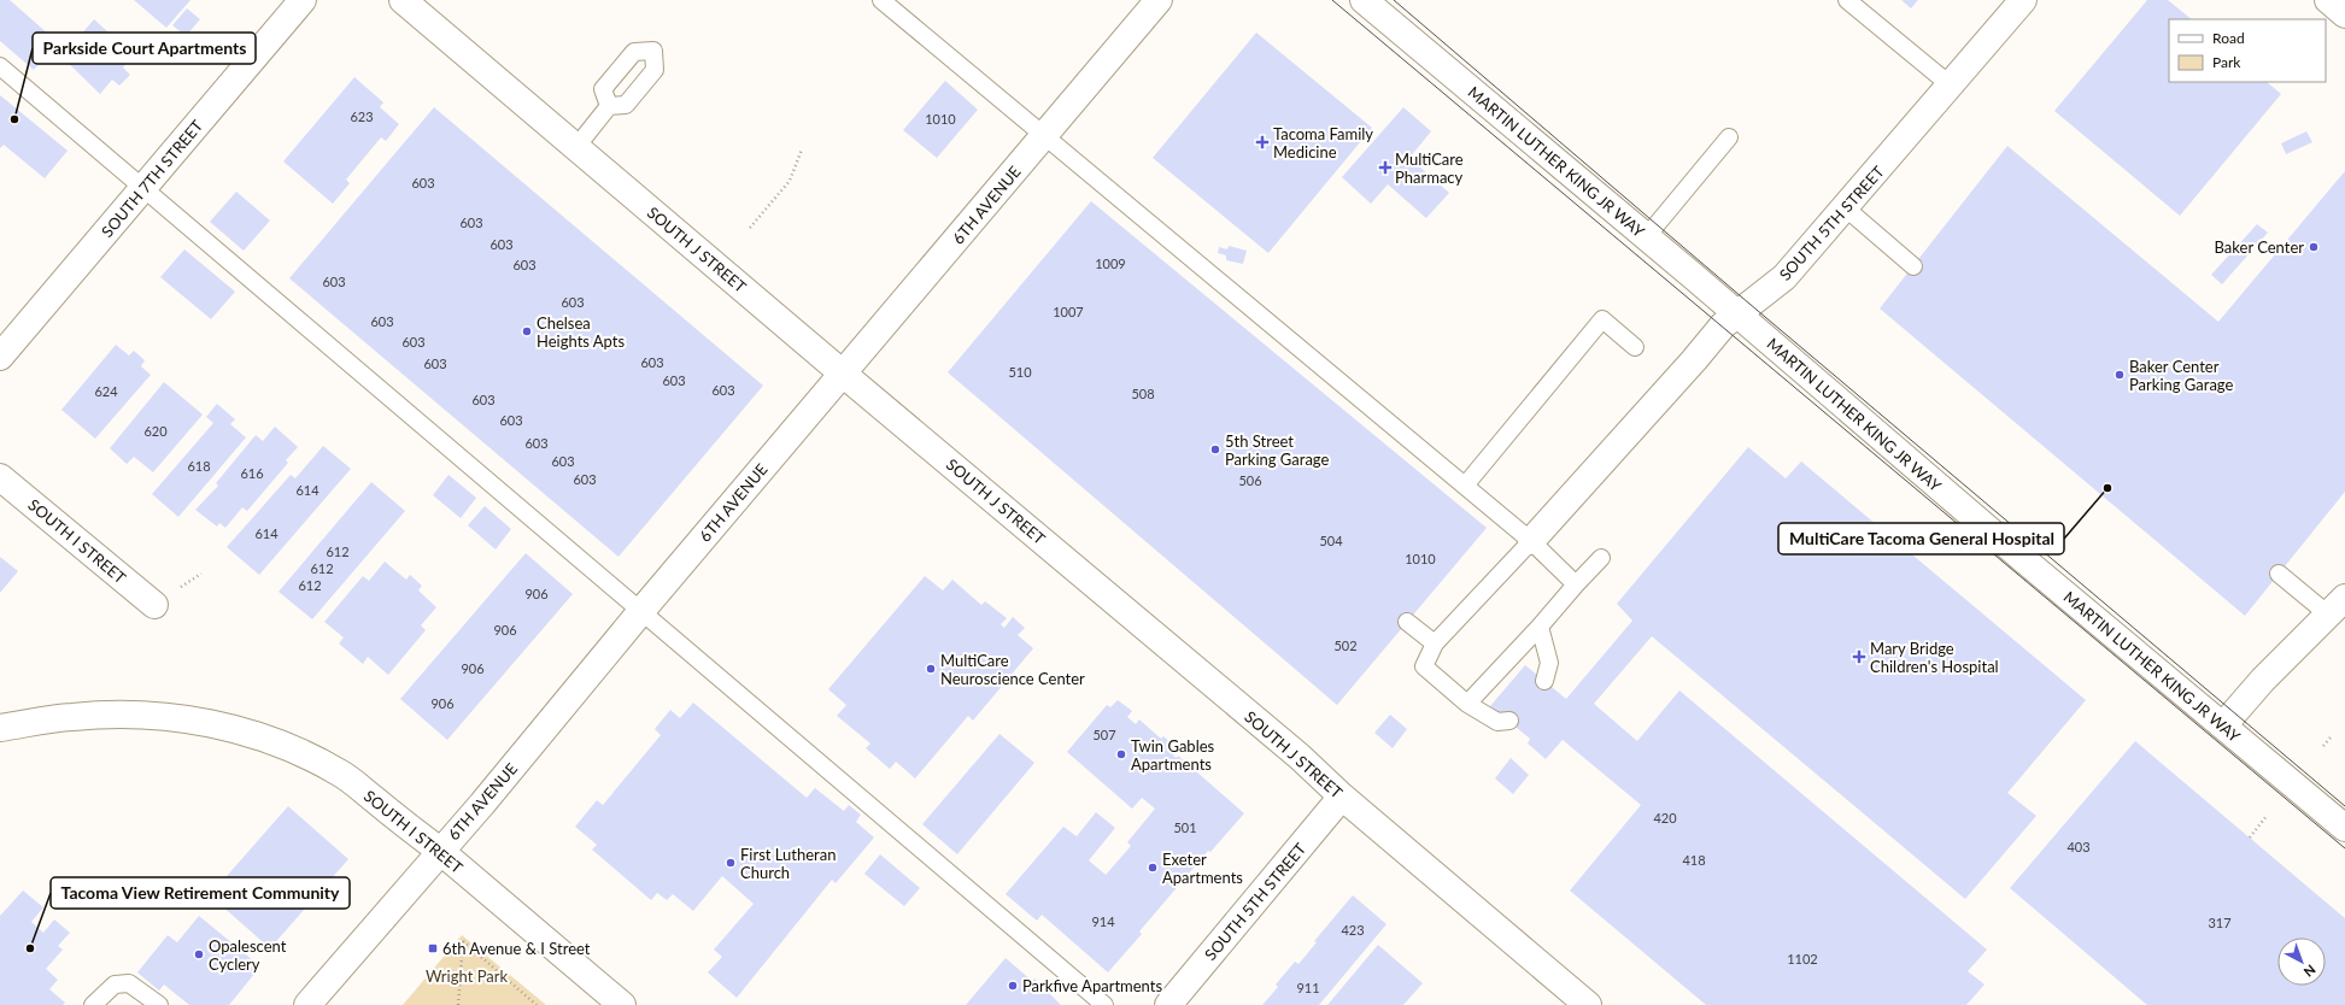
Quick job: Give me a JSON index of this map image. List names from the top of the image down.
{
  "streets": {
    "street": [
      "MARTIN LUTHER KING JR WAY",
      "SOUTH 7TH STREET",
      "6TH AVENUE",
      "SOUTH 5TH STREET",
      "SOUTH J STREET",
      "SOUTH I STREET"
    ]
  },
  "crossings": [
    ["MARTIN LUTHER KING JR WAY", "SOUTH 5TH STREET"],
    ["6TH AVENUE", "SOUTH J STREET"],
    ["6TH AVENUE", "SOUTH I STREET"],
    ["SOUTH 5TH STREET", "SOUTH J STREET"]
  ],
  "parks": ["Wright Park"],
  "places": {
    "other": [
      "Parkside Court Apartments",
      "Baker Center",
      "Chelsea Heights Apts",
      "Baker Center Parking Garage",
      "5th Street Parking Garage",
      "MultiCare Tacoma General Hospital",
      "MultiCare Neuroscience Center",
      "Twin Gables Apartments",
      "First Lutheran Church",
      "Exeter Apartments",
      "Tacoma View Retirement Community",
      "Opalescent Cyclery",
      "Parkfive Apartments"
    ],
    "health": ["Tacoma Family Medicine", "MultiCare Pharmacy", "Mary Bridge Children's Hospital"],
    "transit": ["6th Avenue & I Street"]
  },
  "house_numbers": [
    "623",
    "1010",
    "603",
    "603",
    "603",
    "1009",
    "603",
    "603",
    "603",
    "1007",
    "603",
    "603",
    "603",
    "603",
    "510",
    "603",
    "603",
    "624",
    "508",
    "603",
    "603",
    "620",
    "603",
    "603",
    "618",
    "616",
    "603",
    "506",
    "614",
    "614",
    "504",
    "612",
    "1010",
    "612",
    "612",
    "906",
    "906",
    "502",
    "906",
    "906",
    "507",
    "420",
    "501",
    "403",
    "418",
    "914",
    "317",
    "423",
    "1102",
    "911"
  ],
  "legend": ["Road", "Park"],
  "north": "bottom right"
}
